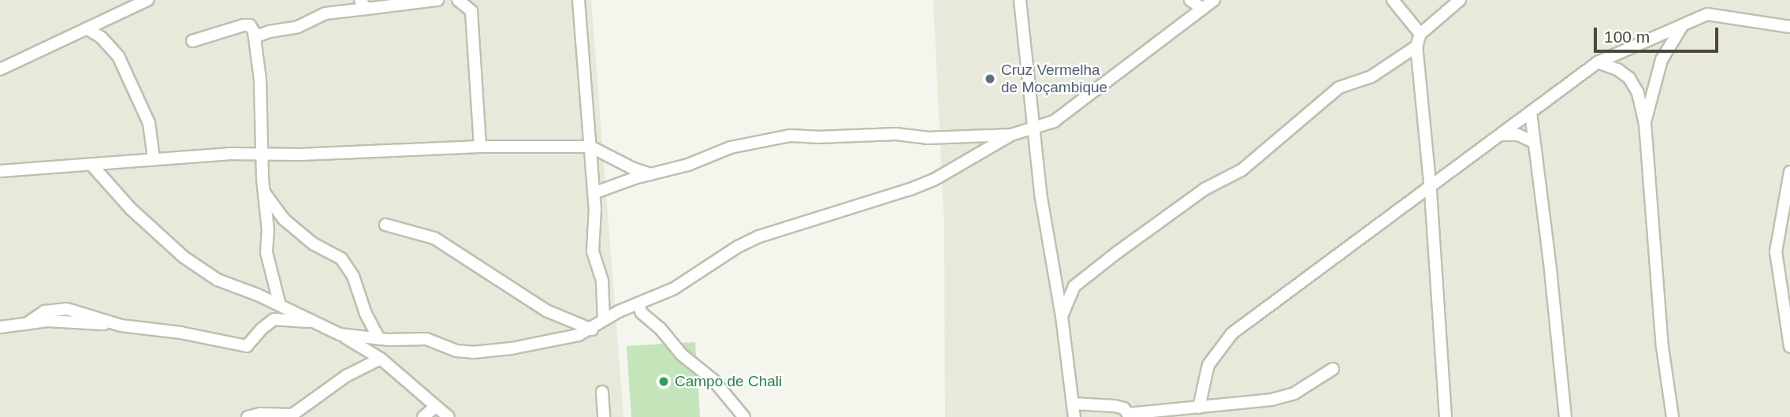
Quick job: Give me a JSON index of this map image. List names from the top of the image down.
{
  "places": ["Cruz Vermelha de Moçambique", "Campo de Chali"],
  "scale_bar": "100 m"
}
